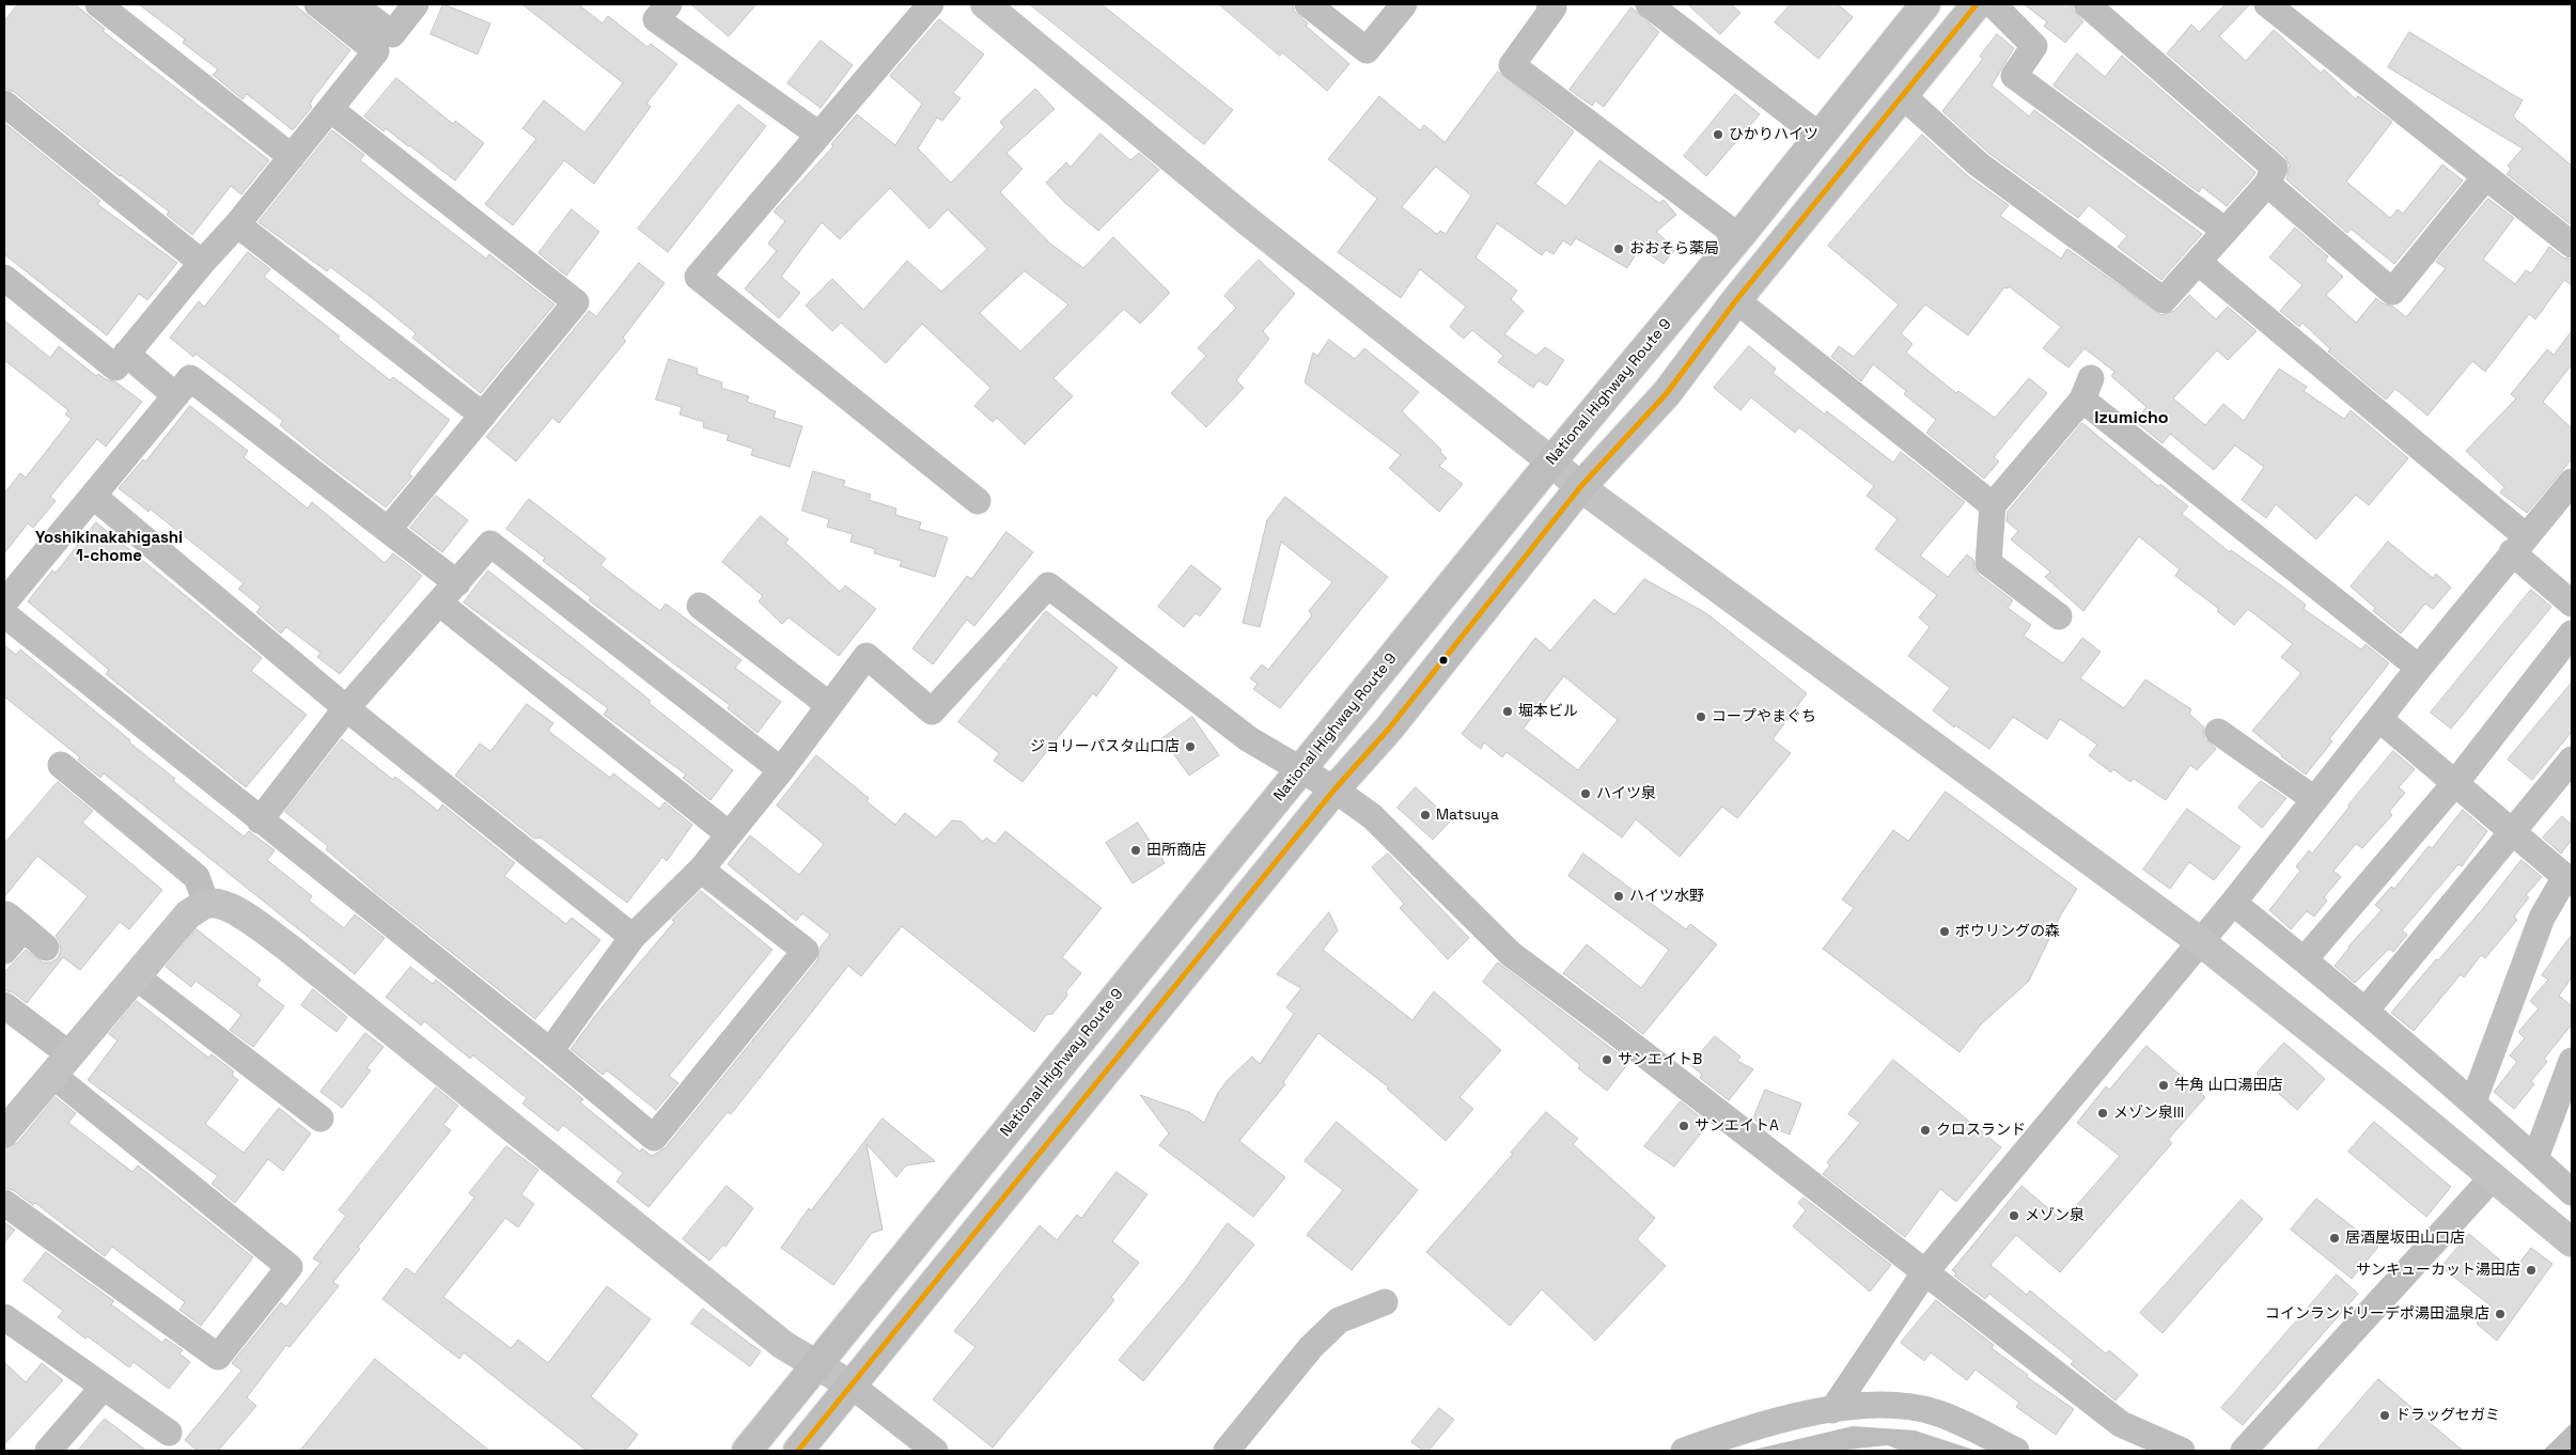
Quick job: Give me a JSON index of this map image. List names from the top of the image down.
{
  "streets": {
    "highway": ["National Highway Route 9"]
  },
  "districts": ["Izumicho", "Yoshikinakahigashi 1-chome"],
  "places": [
    "ひかりハイツ",
    "おおそら薬局",
    "堀本ビル",
    "コープやまぐち",
    "ジョリーパスタ山口店",
    "ハイツ泉",
    "Matsuya",
    "田所商店",
    "ハイツ水野",
    "ボウリングの森",
    "サンエイトB",
    "牛角 山口湯田店",
    "メゾン泉III",
    "サンエイトA",
    "クロスランド",
    "メゾン泉",
    "居酒屋坂田山口店",
    "サンキューカット湯田店",
    "コインランドリーデポ湯田温泉店",
    "ドラッグセガミ"
  ]
}
